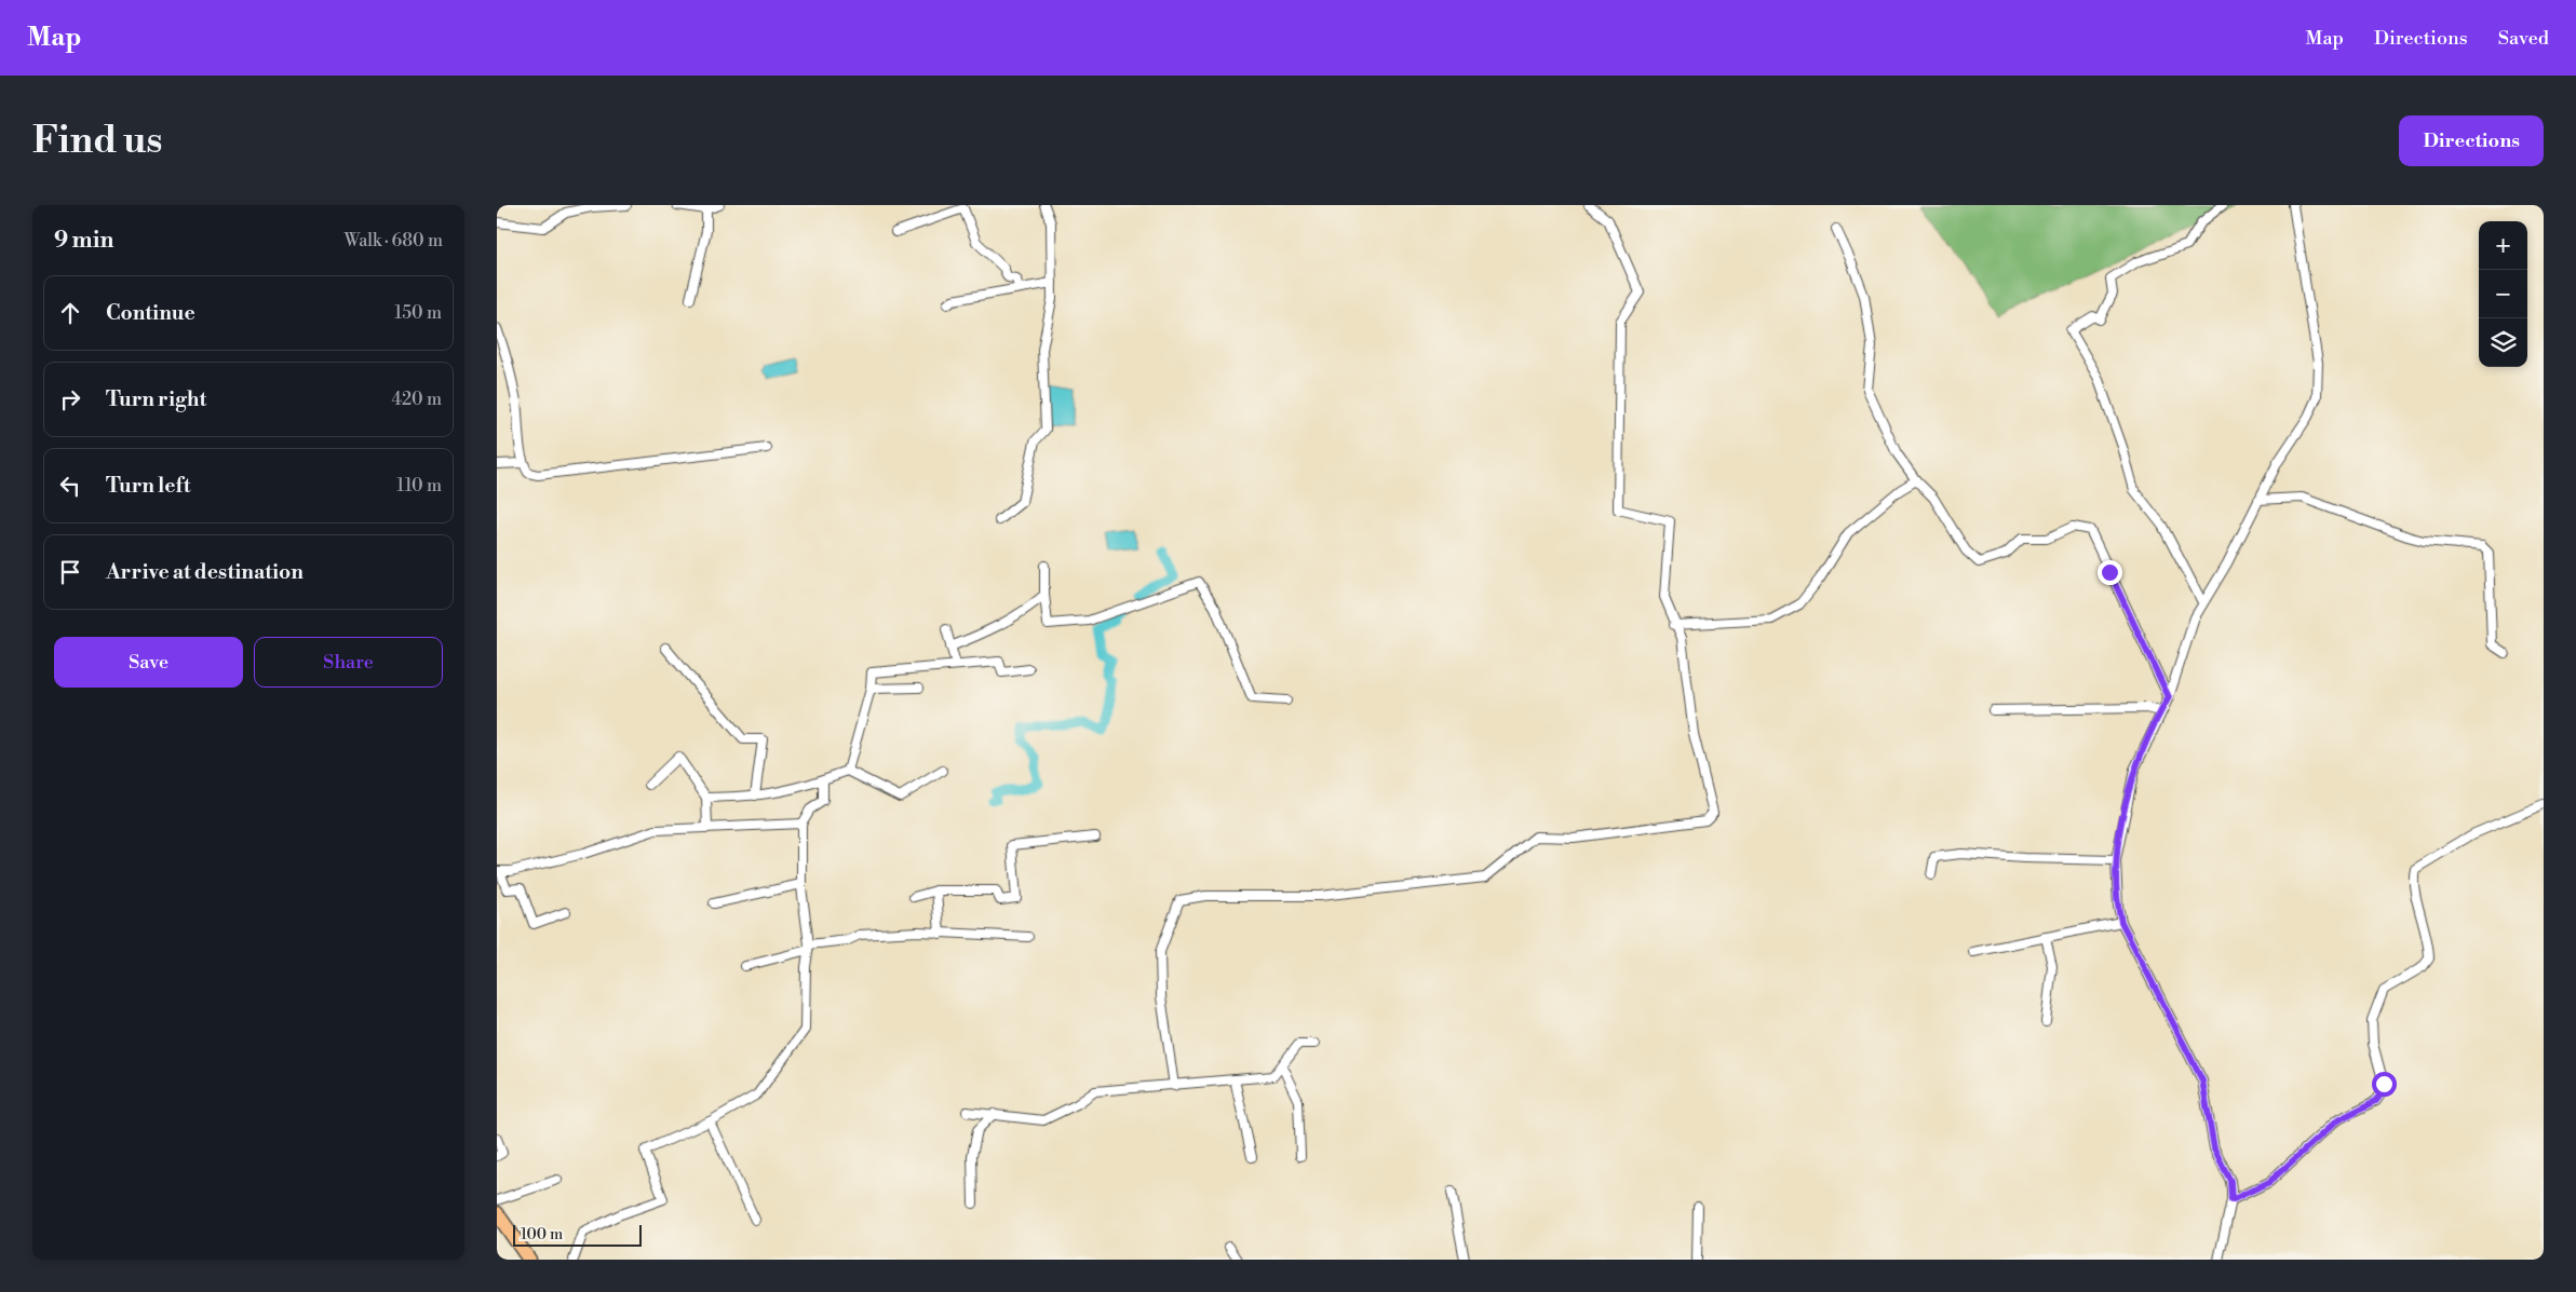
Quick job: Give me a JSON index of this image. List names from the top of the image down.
{
  "scale_bar": "100 m",
  "page": {
    "header": "Map",
    "nav": ["Map", "Directions", "Saved"],
    "buttons": [
      "Directions",
      ["Save", "Share"]
    ],
    "title": "Find us",
    "heading": ["9 min", "Walk · 680 m"],
    "map_buttons": ["+", "−"],
    "list": [
      ["Continue", "150 m"],
      ["Turn right", "420 m"],
      ["Turn left", "110 m"],
      "Arrive at destination"
    ],
    "scale": "100 m"
  }
}
